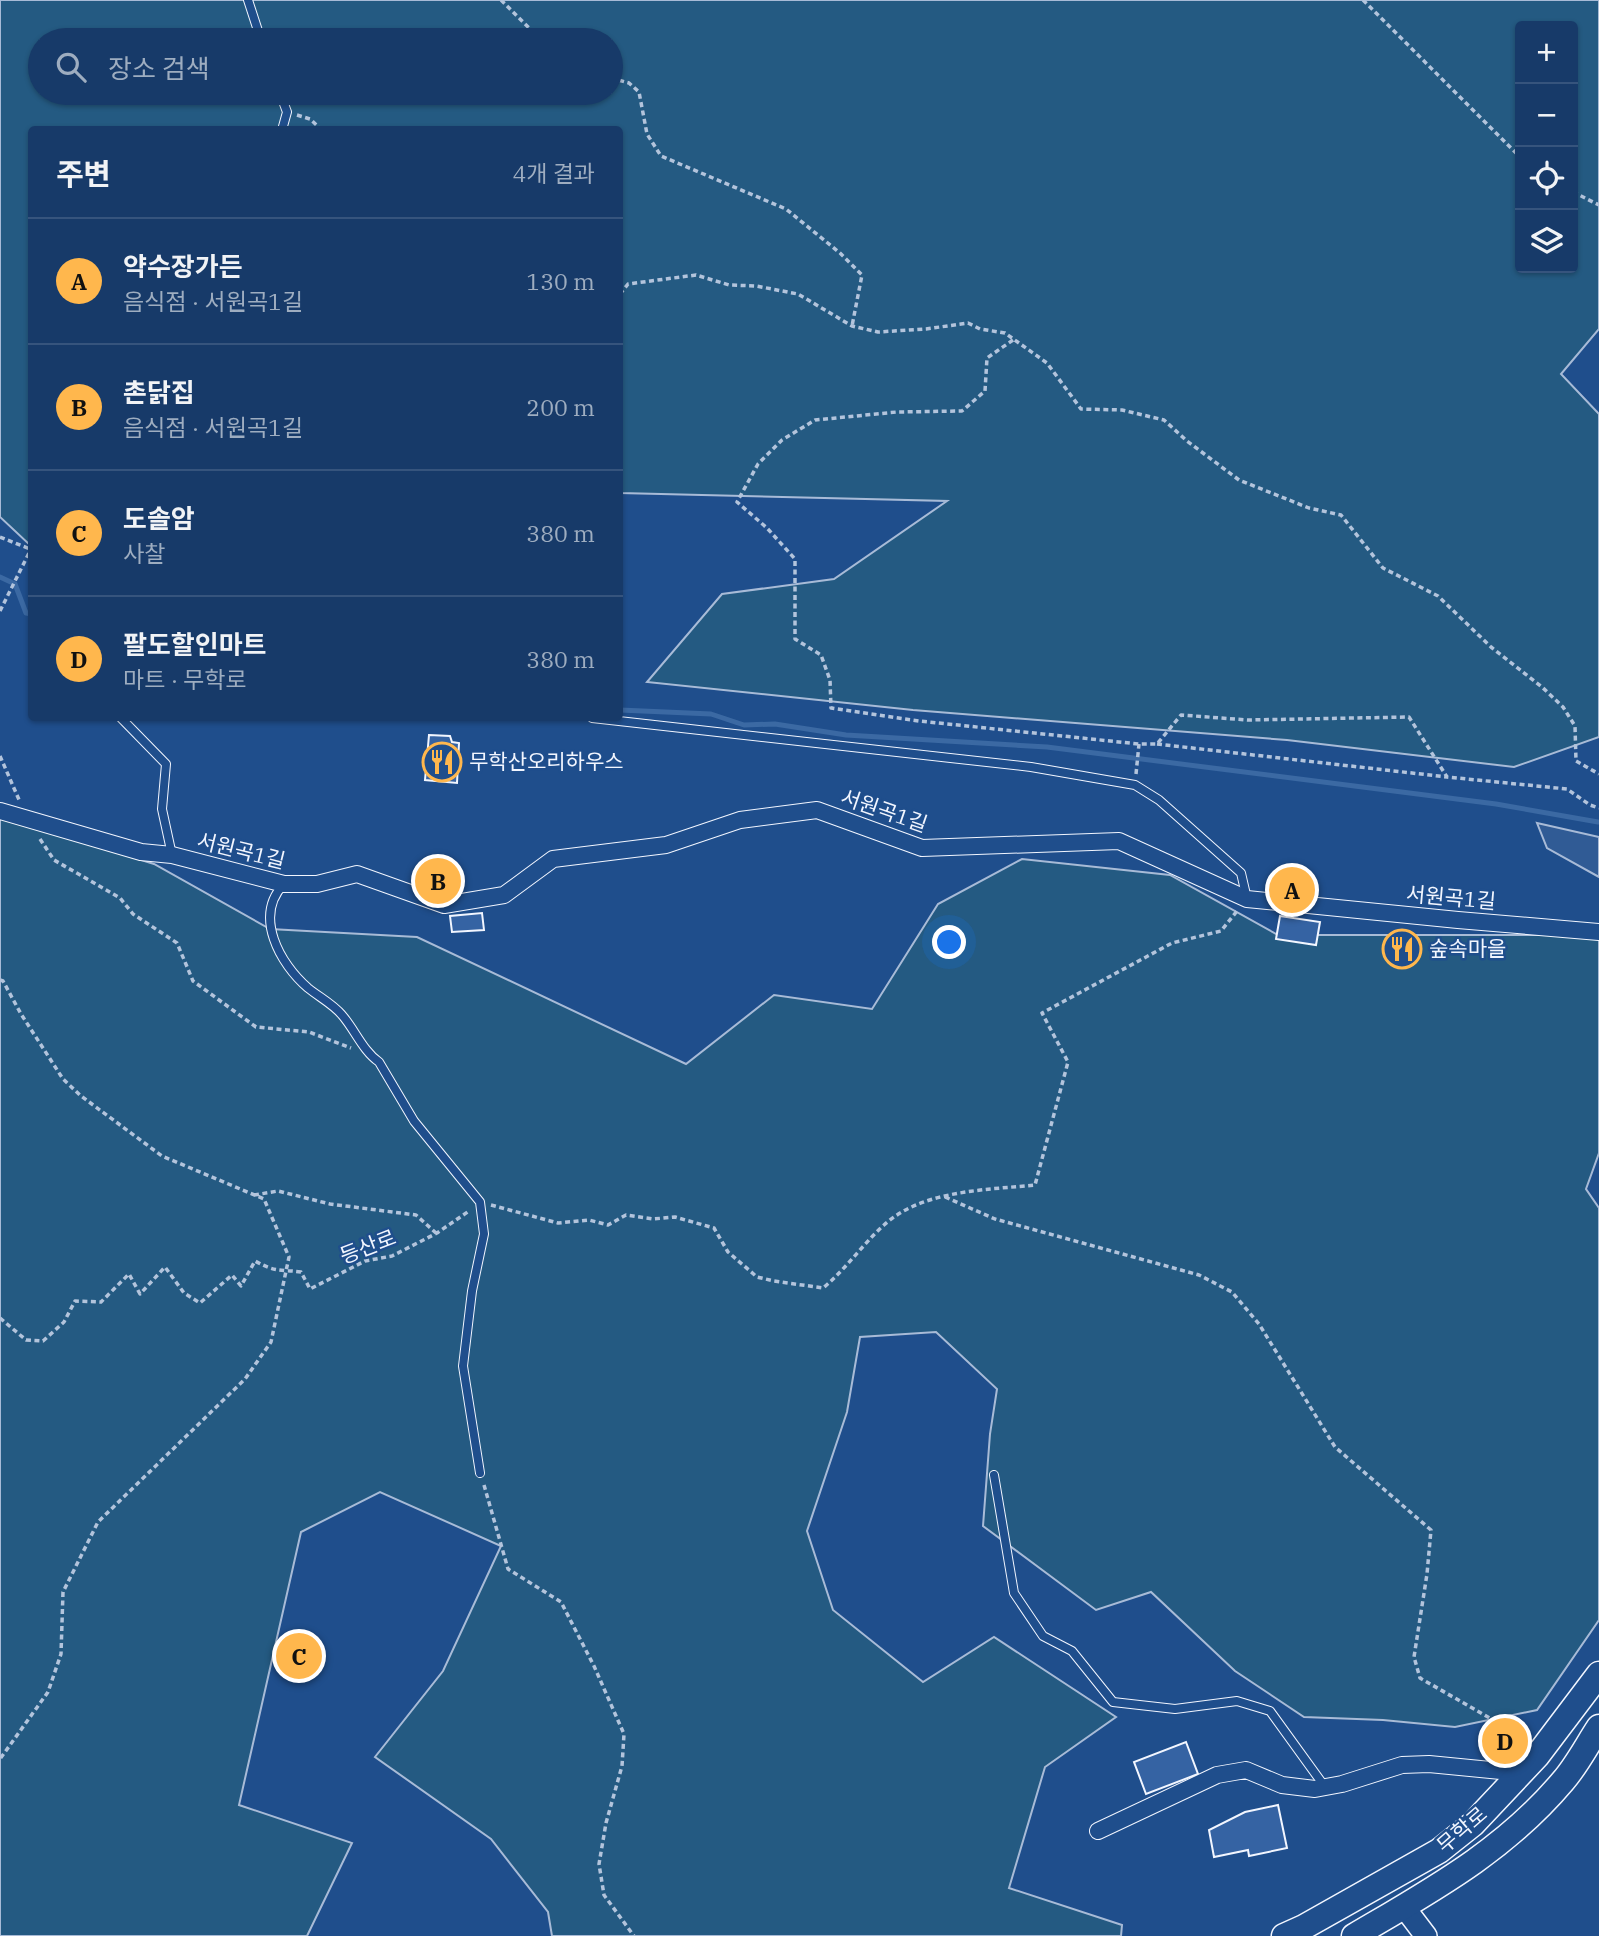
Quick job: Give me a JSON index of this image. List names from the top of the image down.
{
  "streets": {
    "main road": ["무학로"],
    "street": ["서원곡1길"],
    "path": ["등산로"]
  },
  "places": {
    "restaurant": ["무학산오리하우스", "숲속마을"]
  },
  "page": {
    "map_buttons": ["+", "−"],
    "search": "장소 검색",
    "heading": ["주변", "4개 결과"],
    "list": [
      {
        "mark": "A",
        "name": "약수장가든",
        "note": "음식점 · 서원곡1길",
        "value": "130 m"
      },
      {
        "mark": "B",
        "name": "촌닭집",
        "note": "음식점 · 서원곡1길",
        "value": "200 m"
      },
      {
        "mark": "C",
        "name": "도솔암",
        "note": "사찰",
        "value": "380 m"
      },
      {
        "mark": "D",
        "name": "팔도할인마트",
        "note": "마트 · 무학로",
        "value": "380 m"
      }
    ],
    "pins": [
      "B",
      "A",
      "C",
      "D"
    ]
  }
}
